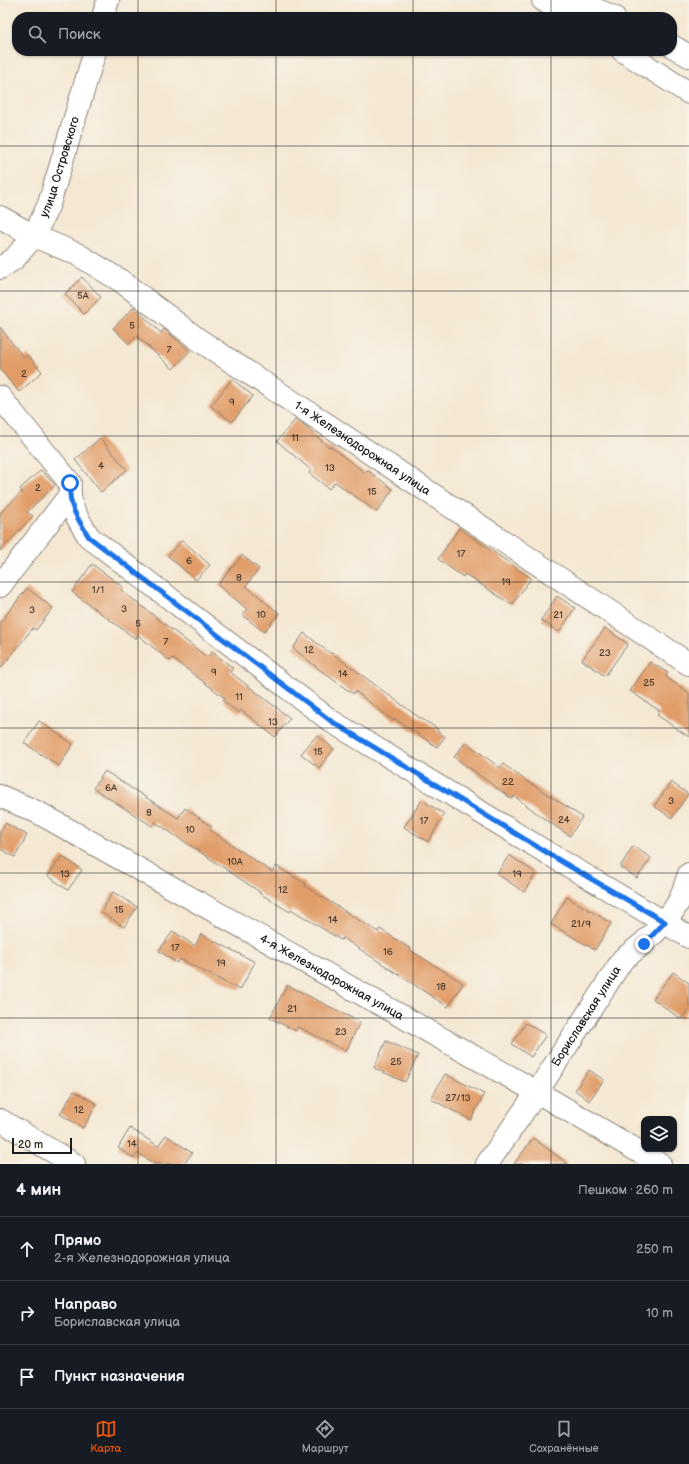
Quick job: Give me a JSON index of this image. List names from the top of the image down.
{
  "streets": {
    "street": [
      "улица Островского",
      "1-я Железнодорожная улица",
      "4-я Железнодорожная улица",
      "Бориславская улица"
    ]
  },
  "crossings": [
    ["улица Островского", "1-я Железнодорожная улица"],
    ["4-я Железнодорожная улица", "Бориславская улица"]
  ],
  "house_numbers": [
    "5А",
    "5",
    "7",
    "2",
    "9",
    "11",
    "4",
    "13",
    "2",
    "15",
    "17",
    "6",
    "8",
    "19",
    "1/1",
    "3",
    "3",
    "10",
    "21",
    "5",
    "7",
    "12",
    "23",
    "9",
    "14",
    "25",
    "11",
    "13",
    "15",
    "22",
    "6А",
    "3",
    "8",
    "24",
    "17",
    "10",
    "10А",
    "13",
    "19",
    "12",
    "15",
    "14",
    "21/9",
    "17",
    "16",
    "19",
    "18",
    "21",
    "23",
    "25",
    "27/13",
    "12",
    "14"
  ],
  "scale_bar": "20 m",
  "page": {
    "search": "Поиск",
    "scale": "20 m",
    "heading": ["4 мин", "Пешком · 260 m"],
    "list": [
      ["Прямо", "2-я Железнодорожная улица", "250 m"],
      ["Направо", "Бориславская улица", "10 m"],
      "Пункт назначения"
    ],
    "nav": ["Карта", "Маршрут", "Сохранённые"]
  }
}
